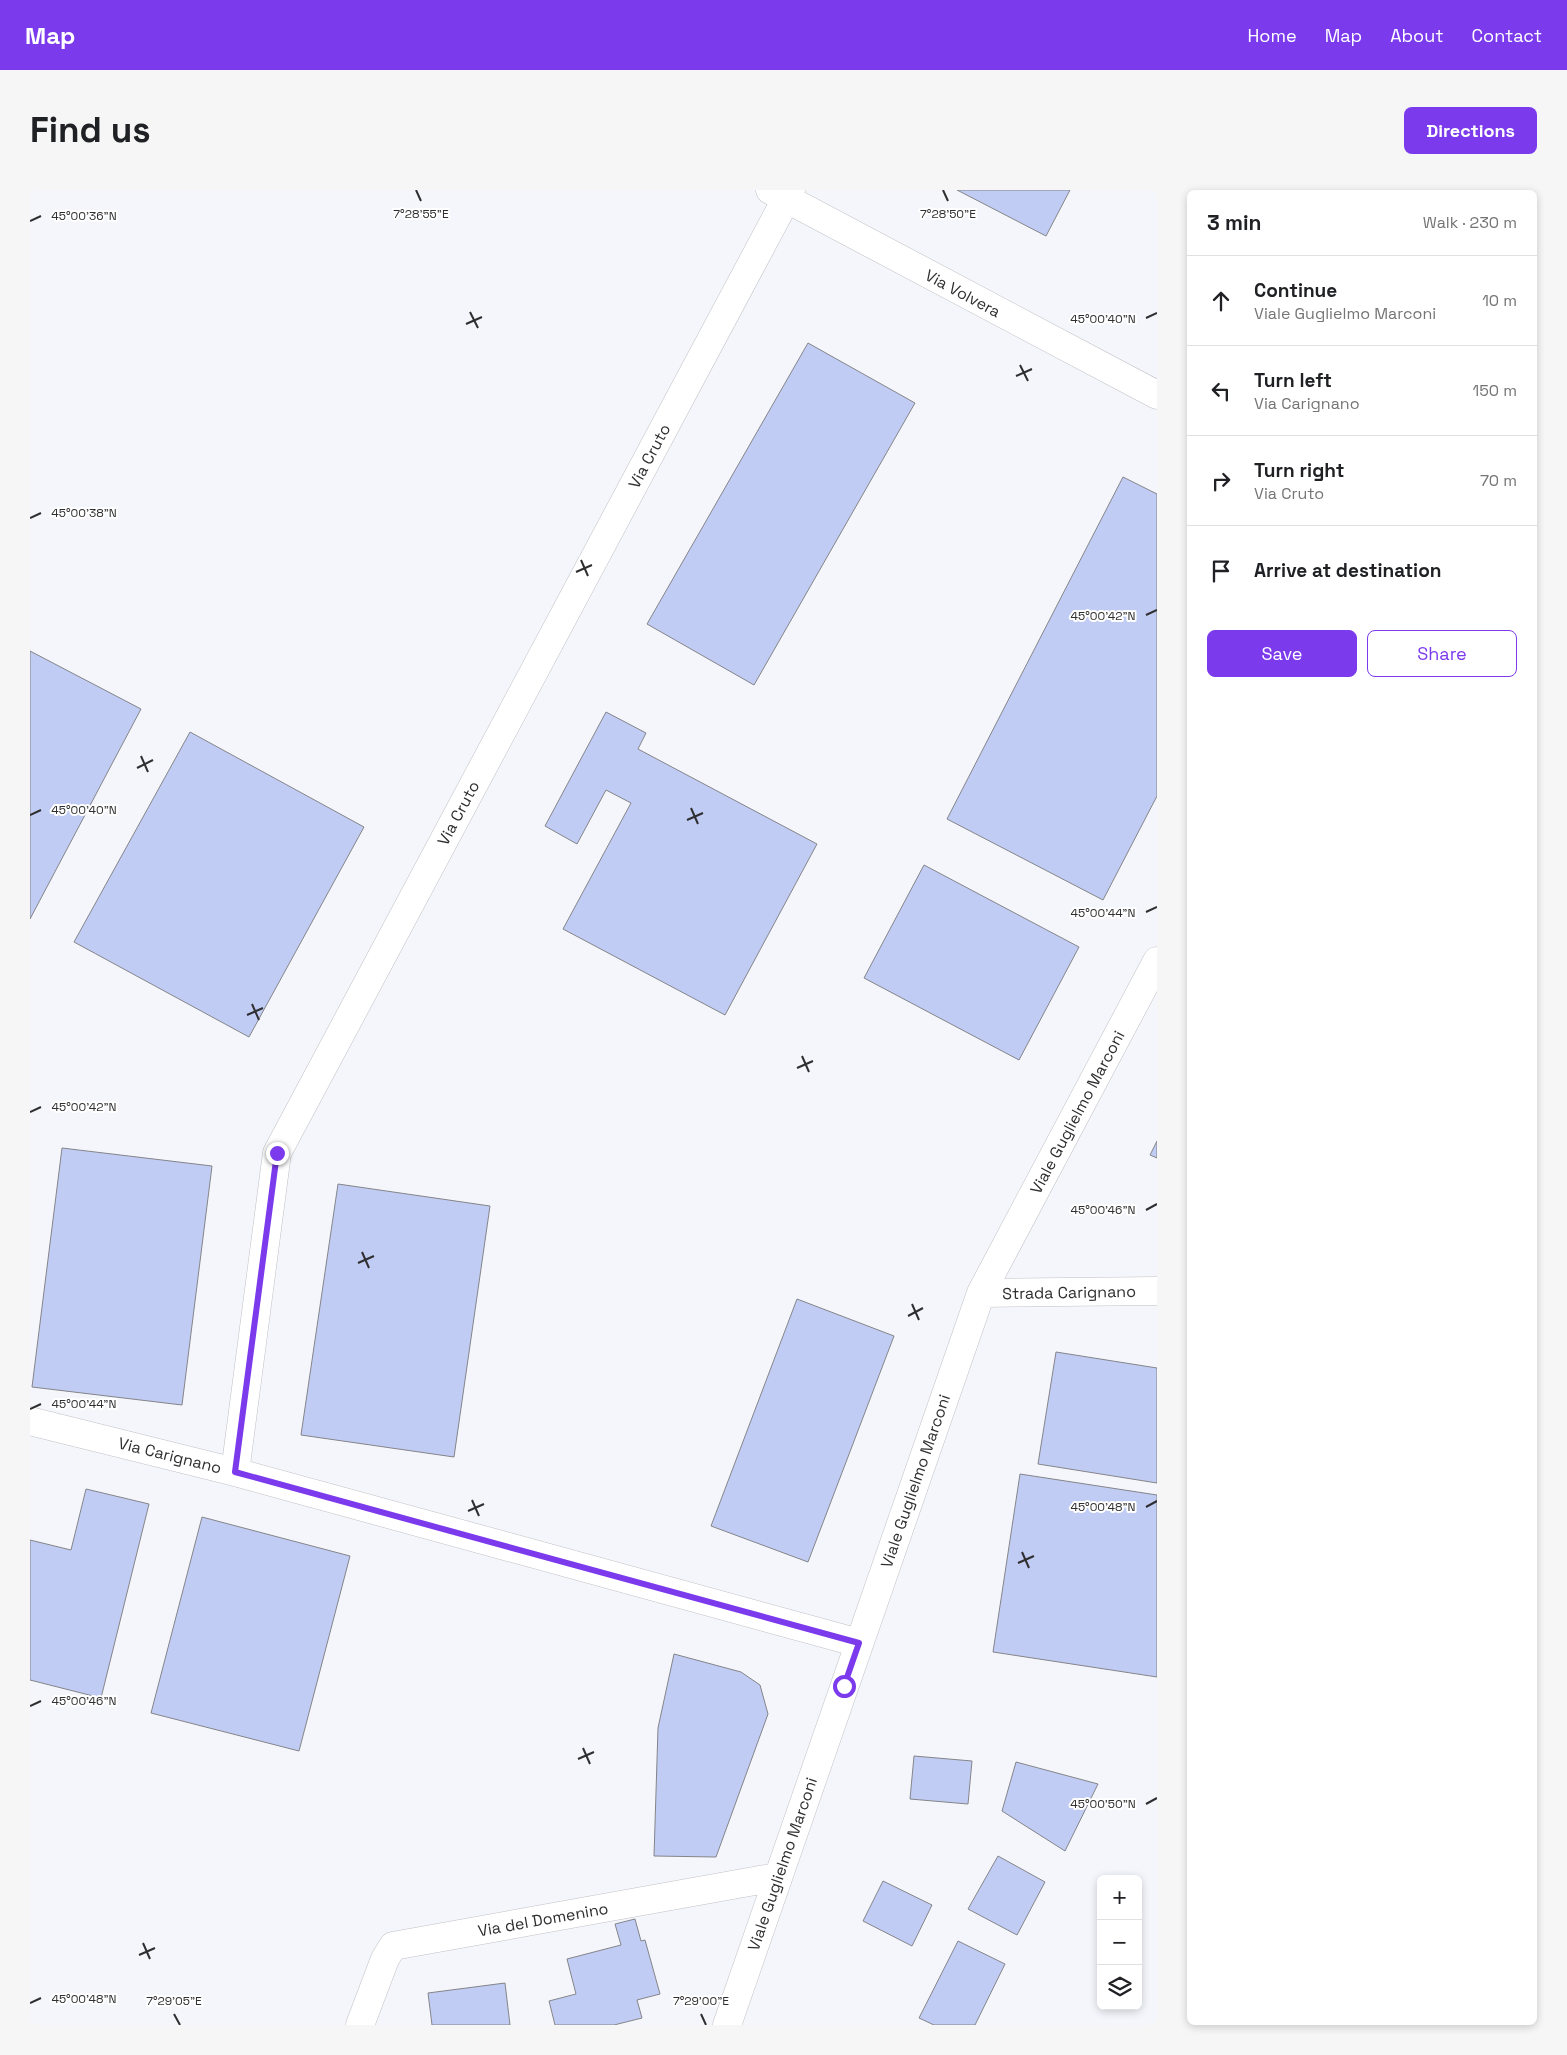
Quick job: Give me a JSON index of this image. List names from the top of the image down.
{
  "streets": {
    "street": [
      "Via Volvera",
      "Via Cruto",
      "Viale Guglielmo Marconi",
      "Strada Carignano",
      "Via Carignano",
      "Via del Domenino"
    ]
  },
  "crossings": [
    ["Via Volvera", "Via Cruto"],
    ["Via Cruto", "Via Carignano"],
    ["Viale Guglielmo Marconi", "Strada Carignano"],
    ["Viale Guglielmo Marconi", "Via Carignano"],
    ["Viale Guglielmo Marconi", "Via del Domenino"]
  ],
  "page": {
    "header": "Map",
    "nav": [
      "Home",
      "Map",
      "About",
      "Contact"
    ],
    "buttons": [
      "Directions",
      ["Save", "Share"]
    ],
    "title": "Find us",
    "heading": ["3 min", "Walk · 230 m"],
    "list": [
      ["Continue", "Viale Guglielmo Marconi", "10 m"],
      ["Turn left", "Via Carignano", "150 m"],
      ["Turn right", "Via Cruto", "70 m"],
      "Arrive at destination"
    ],
    "map_buttons": ["+", "−"]
  },
  "coordinates": [
    "7°28'55\"E",
    "7°28'50\"E",
    "45°00'36\"N",
    "45°00'40\"N",
    "45°00'38\"N",
    "45°00'42\"N",
    "45°00'44\"N",
    "45°00'46\"N",
    "45°00'48\"N",
    "45°00'50\"N",
    "7°29'05\"E",
    "7°29'00\"E"
  ]
}
